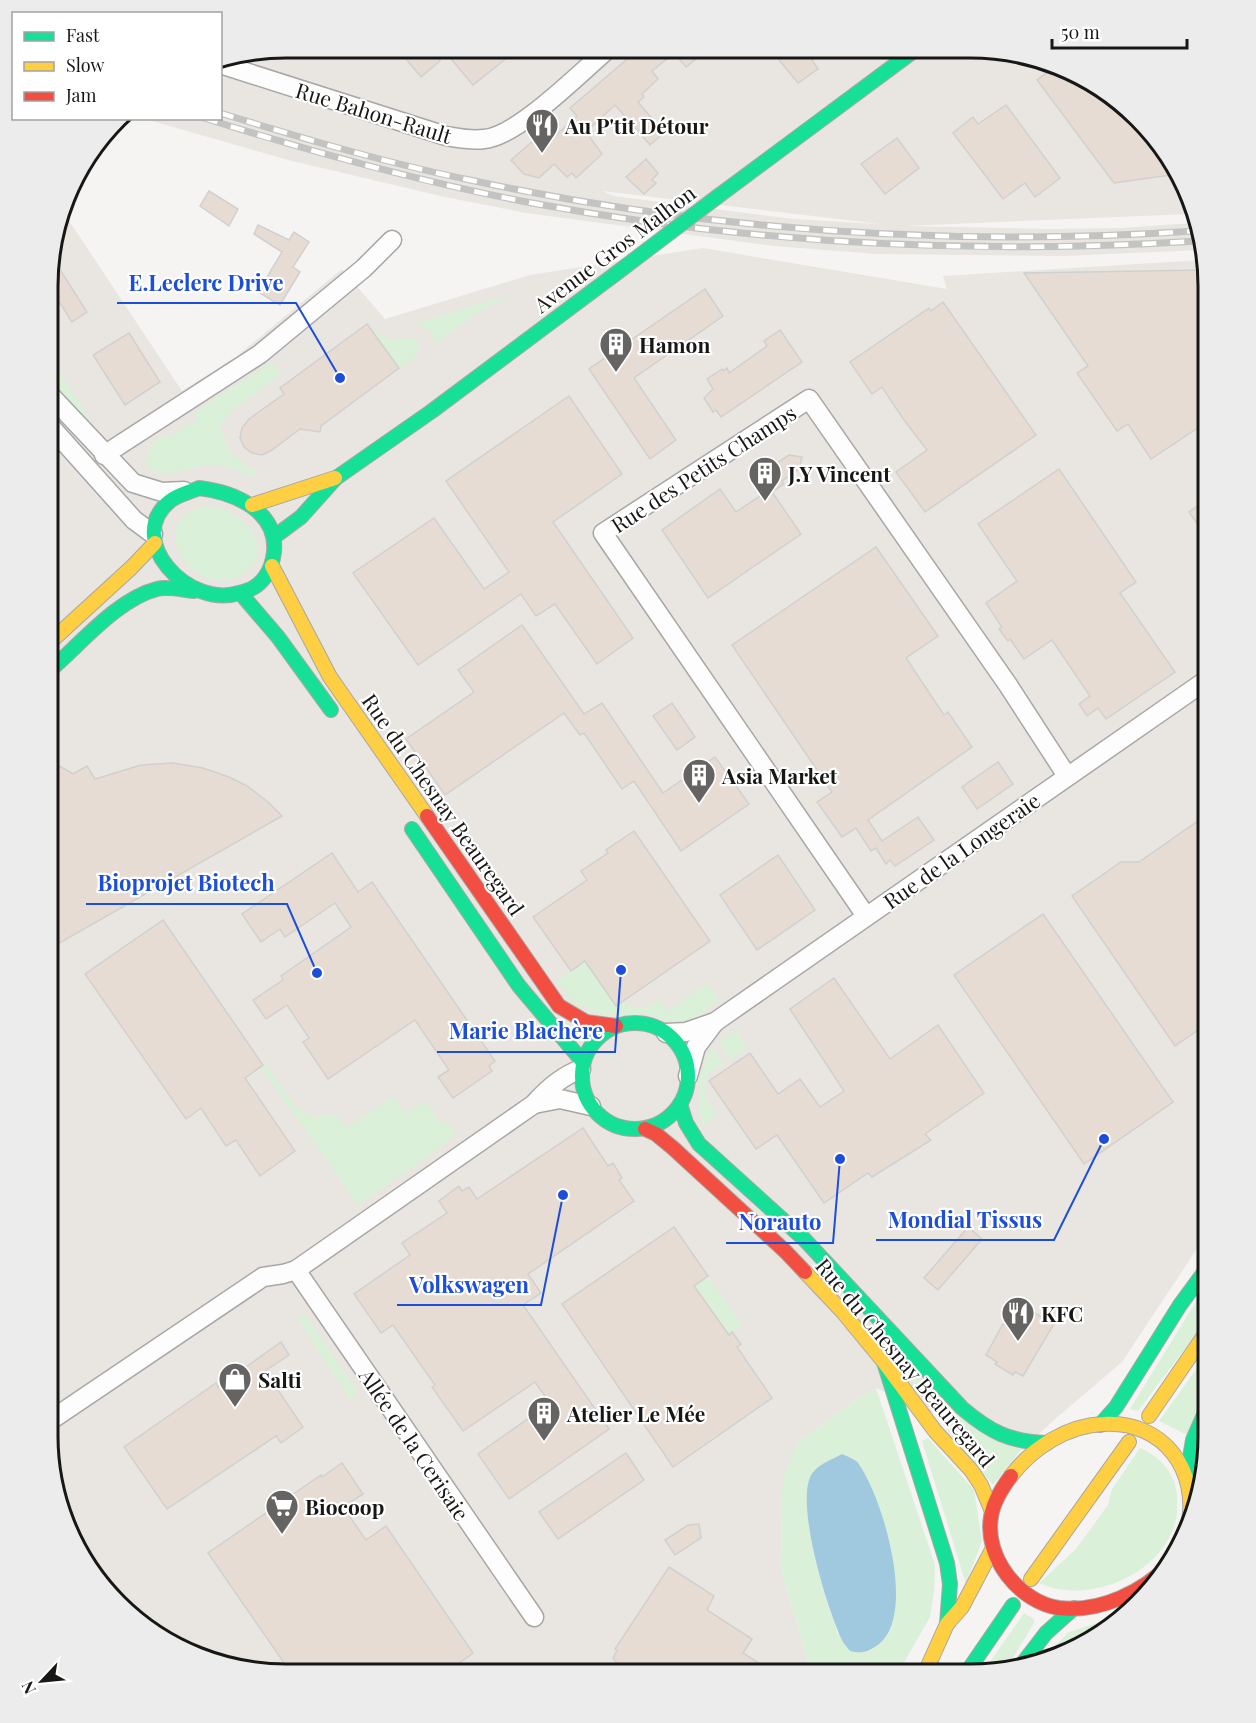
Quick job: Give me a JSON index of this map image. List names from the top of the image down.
{
  "streets": {
    "main road": ["Avenue Gros Malhon", "Rue du Chesnay Beauregard"],
    "street": [
      "Rue Bahon-Rault",
      "Rue des Petits Champs",
      "Rue de la Longeraie",
      "Allée de la Cerisaie"
    ]
  },
  "crossings": [
    ["Avenue Gros Malhon", "Rue du Chesnay Beauregard"],
    ["Rue des Petits Champs", "Rue de la Longeraie"],
    ["Rue du Chesnay Beauregard", "Rue de la Longeraie"]
  ],
  "places": {
    "restaurant": ["Au P'tit Détour", "KFC"],
    "building": [
      "Hamon",
      "J.Y Vincent",
      "Asia Market",
      "Atelier Le Mée"
    ],
    "other": [
      "E.Leclerc Drive",
      "Marie Blachère",
      "Bioprojet Biotech",
      "Mondial Tissus",
      "Norauto",
      "Volkswagen"
    ],
    "shop": ["Salti"],
    "supermarket": ["Biocoop"]
  },
  "legend": ["Fast", "Slow", "Jam"],
  "scale_bar": "50 m",
  "north": "bottom left"
}
